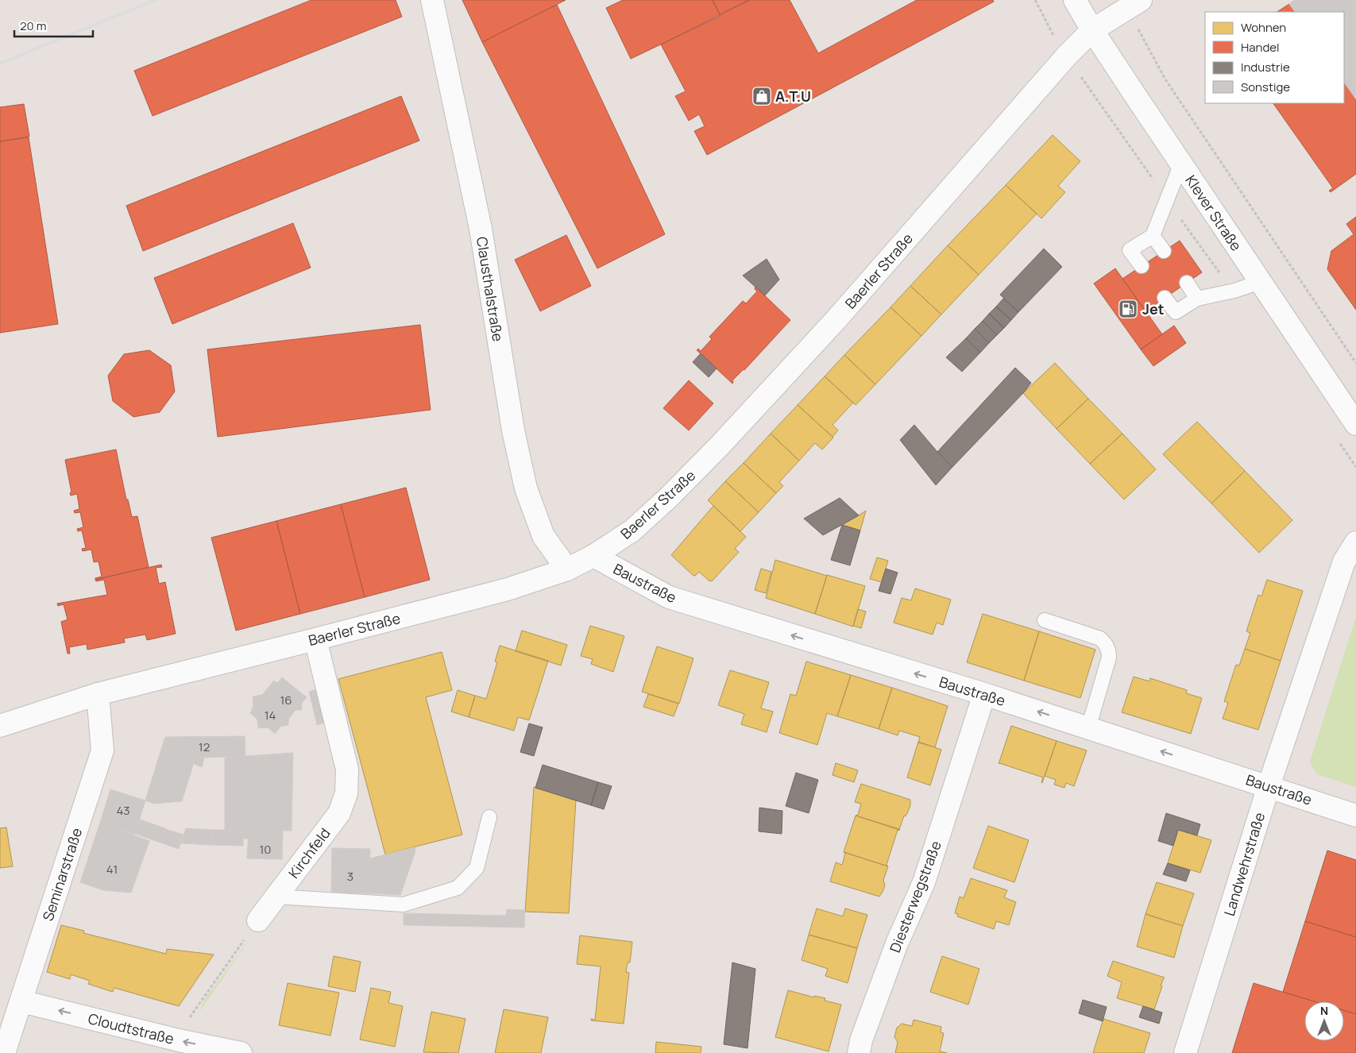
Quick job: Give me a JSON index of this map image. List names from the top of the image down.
{
  "streets": {
    "street": [
      "Klever Straße",
      "Baerler Straße",
      "Clausthalstraße",
      "Baustraße",
      "Kirchfeld",
      "Landwehrstraße",
      "Seminarstraße",
      "Diesterwegstraße",
      "Cloudtstraße"
    ]
  },
  "crossings": [
    ["Klever Straße", "Baerler Straße"],
    ["Baerler Straße", "Clausthalstraße"],
    ["Baerler Straße", "Baustraße"],
    ["Baerler Straße", "Kirchfeld"],
    ["Baerler Straße", "Seminarstraße"],
    ["Baustraße", "Landwehrstraße"],
    ["Baustraße", "Diesterwegstraße"],
    ["Seminarstraße", "Cloudtstraße"]
  ],
  "one_way": ["Baustraße", "Cloudtstraße"],
  "places": {
    "shop": ["A.T.U"],
    "fuel station": ["Jet"]
  },
  "house_numbers": [
    "16",
    "14",
    "12",
    "43",
    "10",
    "41",
    "3"
  ],
  "legend": [
    "Wohnen",
    "Handel",
    "Industrie",
    "Sonstige"
  ],
  "scale_bar": "20 m",
  "north": "top"
}
